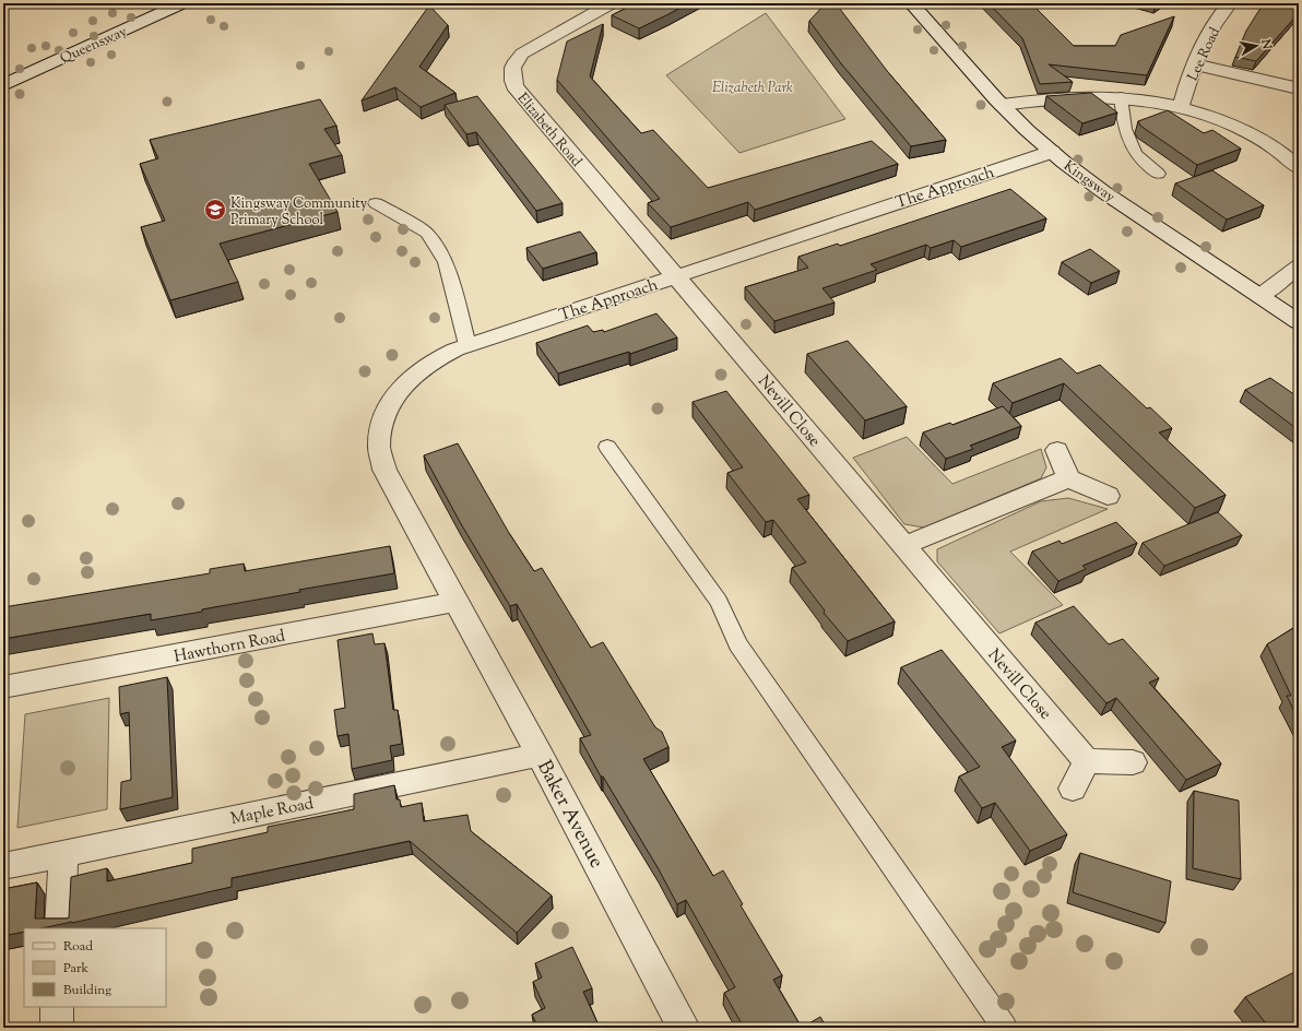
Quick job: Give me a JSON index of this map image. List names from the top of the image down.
{
  "streets": {
    "street": [
      "Queensway",
      "Lee Road",
      "Elizabeth Road",
      "Kingsway",
      "The Approach",
      "Nevill Close",
      "Hawthorn Road",
      "Maple Road",
      "Baker Avenue"
    ]
  },
  "crossings": [
    ["Elizabeth Road", "The Approach"],
    ["Elizabeth Road", "Nevill Close"],
    ["Kingsway", "The Approach"],
    ["The Approach", "Nevill Close"],
    ["The Approach", "Hawthorn Road"],
    ["The Approach", "Baker Avenue"],
    ["Hawthorn Road", "Baker Avenue"],
    ["Maple Road", "Baker Avenue"]
  ],
  "parks": ["Elizabeth Park"],
  "places": {
    "school or university": ["Kingsway Community Primary School"]
  },
  "legend": ["Road", "Park", "Building"],
  "north": "right"
}
